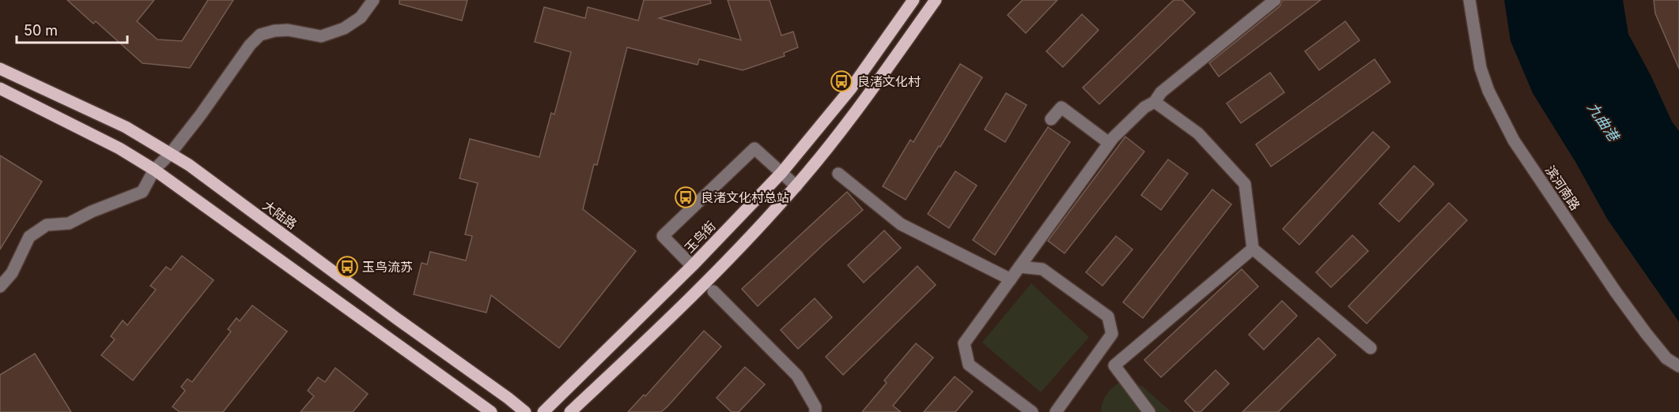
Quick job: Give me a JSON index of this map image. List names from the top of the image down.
{
  "streets": {
    "main road": ["大陆路", "玉鸟街"],
    "street": ["滨河南路"]
  },
  "water": ["九曲港"],
  "places": {
    "bus stop": ["良渚文化村", "良渚文化村总站", "玉鸟流苏"]
  },
  "scale_bar": "50 m"
}
